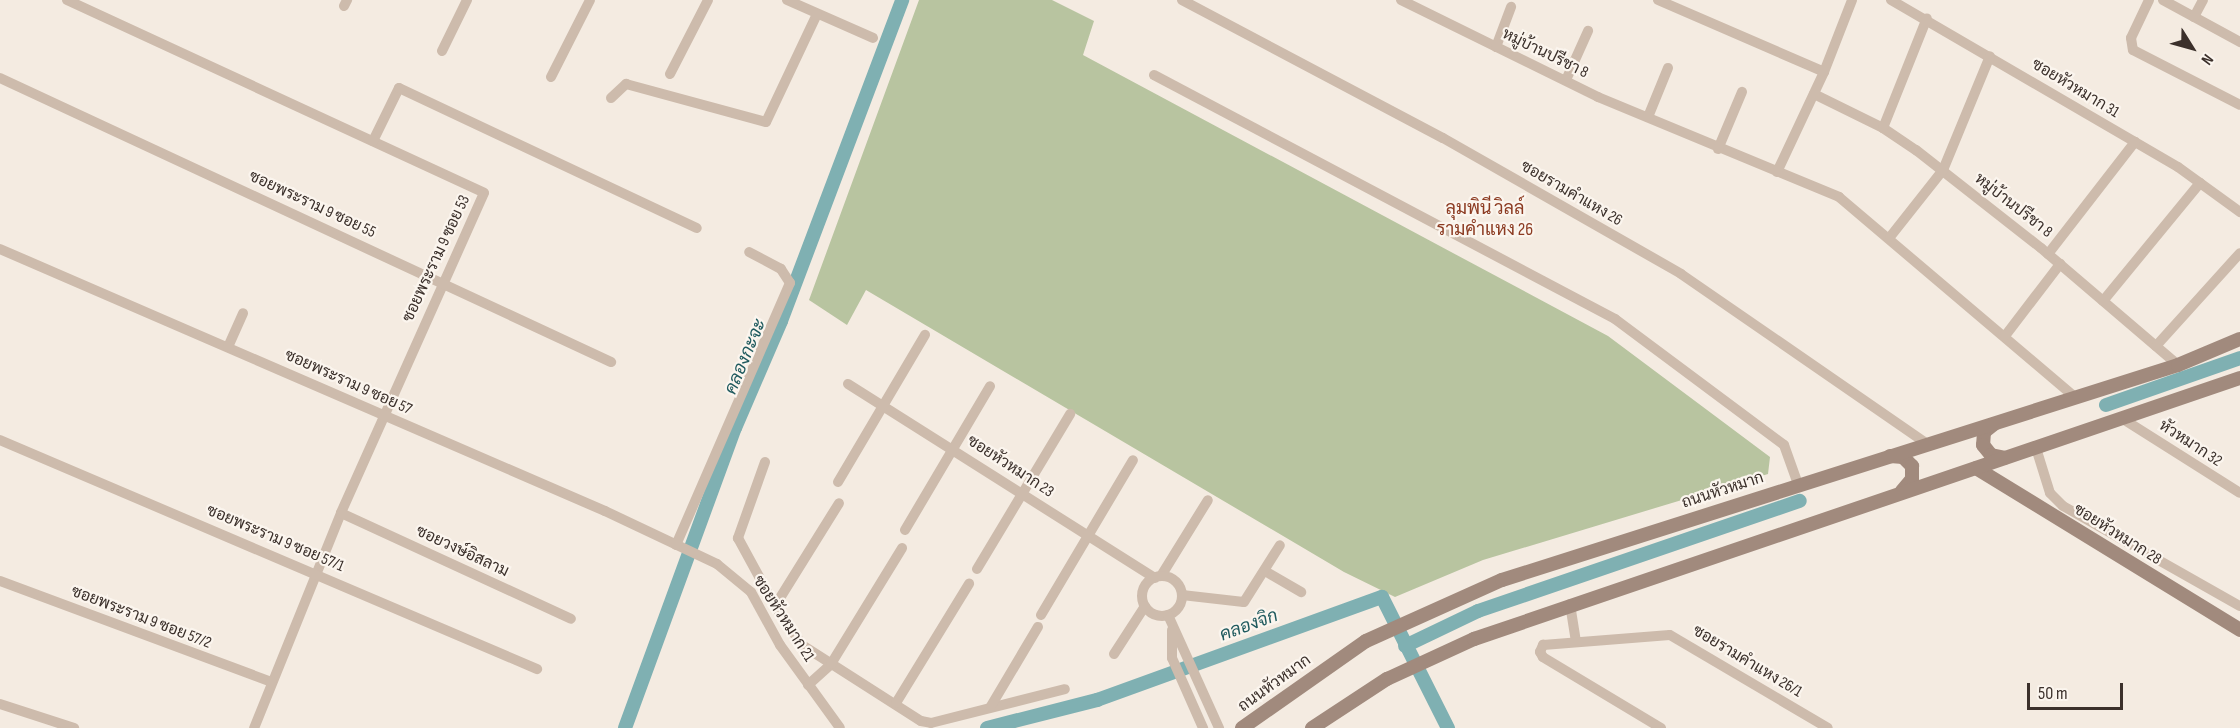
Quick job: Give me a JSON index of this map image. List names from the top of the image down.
{
  "streets": {
    "main road": ["ถนนหัวหมาก", "ซอยหัวหมาก 28"],
    "street": [
      "หมู่บ้านปรีชา 8",
      "ซอยหัวหมาก 31",
      "ซอยรามคำแหง 26",
      "ซอยพระราม 9 ซอย 55",
      "ซอยพระราม 9 ซอย 53",
      "ซอยพระราม 9 ซอย 57",
      "หัวหมาก 32",
      "ซอยหัวหมาก 23",
      "ซอยพระราม 9 ซอย 57/1",
      "ซอยวงษ์อิสลาม",
      "ซอยพระราม 9 ซอย 57/2",
      "ซอยหัวหมาก 21",
      "ซอยรามคำแหง 26/1"
    ]
  },
  "crossings": [
    ["หมู่บ้านปรีชา 8", "ถนนหัวหมาก"],
    ["ซอยรามคำแหง 26", "ถนนหัวหมาก"],
    ["ซอยพระราม 9 ซอย 55", "ซอยพระราม 9 ซอย 53"],
    ["ซอยพระราม 9 ซอย 53", "ซอยพระราม 9 ซอย 57"],
    ["ซอยพระราม 9 ซอย 53", "ซอยพระราม 9 ซอย 57/1"],
    ["ซอยพระราม 9 ซอย 53", "ซอยวงษ์อิสลาม"],
    ["ซอยพระราม 9 ซอย 53", "ซอยพระราม 9 ซอย 57/2"],
    ["ซอยพระราม 9 ซอย 57", "ซอยหัวหมาก 21"]
  ],
  "districts": ["ลุมพินี วิลล์ รามคำแหง 26"],
  "water": ["คลองกะจะ", "คลองจิก"],
  "scale_bar": "50 m",
  "north": "bottom right"
}
